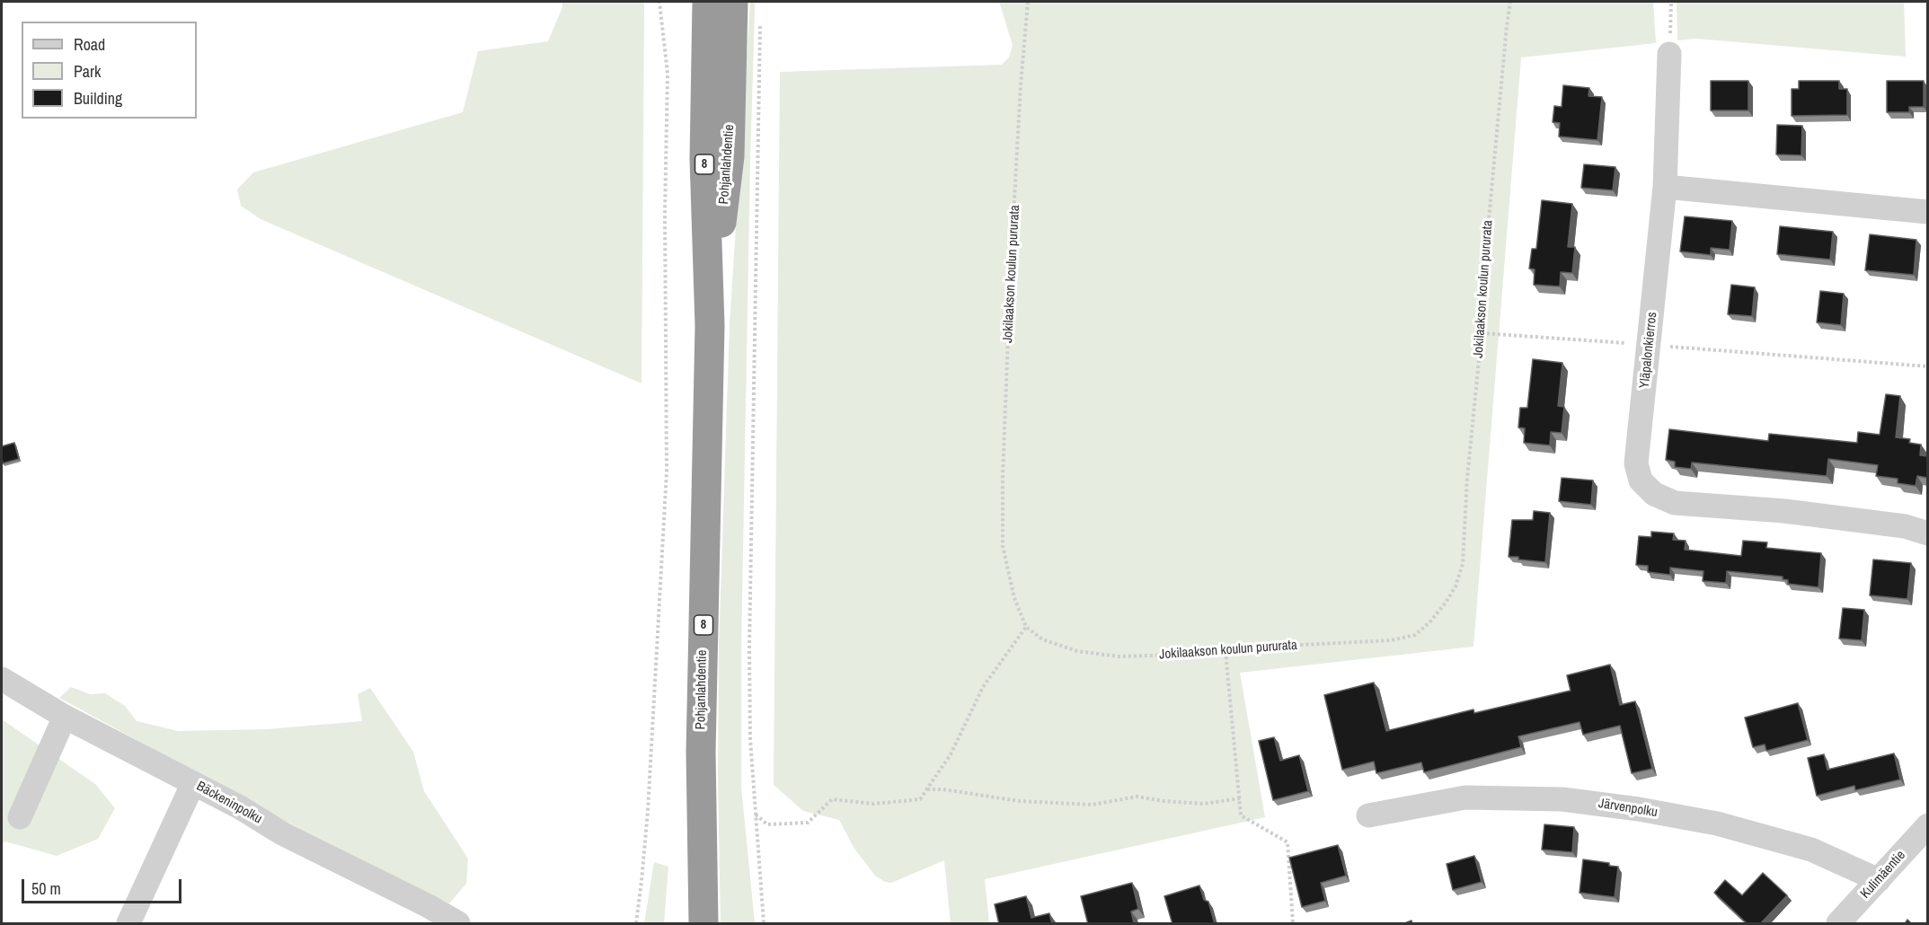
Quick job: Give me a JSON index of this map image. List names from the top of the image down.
{
  "streets": {
    "highway": ["8", "Pohjanlahdentie"],
    "street": [
      "Yläpalonkierros",
      "Bäckeninpolku",
      "Järvenpolku",
      "Kulimäentie"
    ],
    "path": ["Jokilaakson koulun pururata"]
  },
  "crossings": [
    ["Järvenpolku", "Kulimäentie"]
  ],
  "legend": ["Road", "Park", "Building"],
  "scale_bar": "50 m"
}
